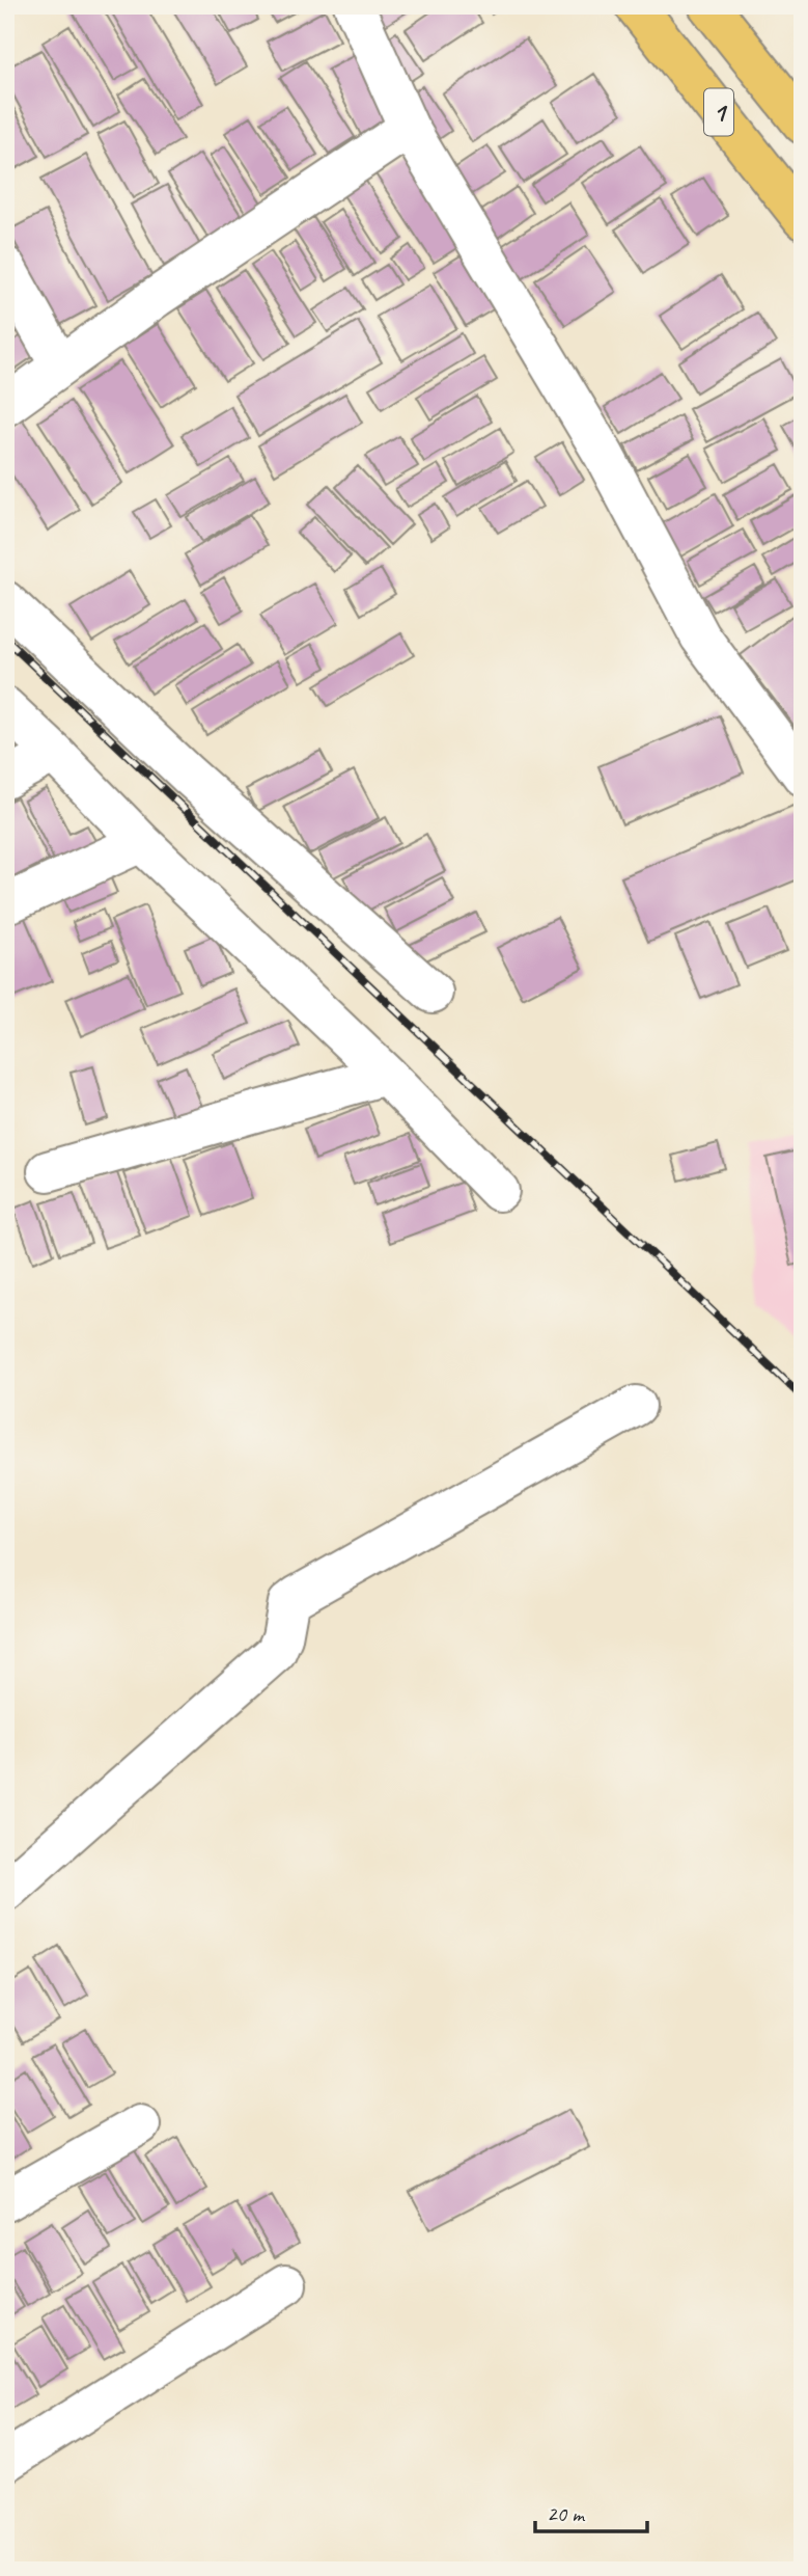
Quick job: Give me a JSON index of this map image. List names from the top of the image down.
{
  "streets": {
    "highway": ["1"]
  },
  "scale_bar": "20 m"
}
